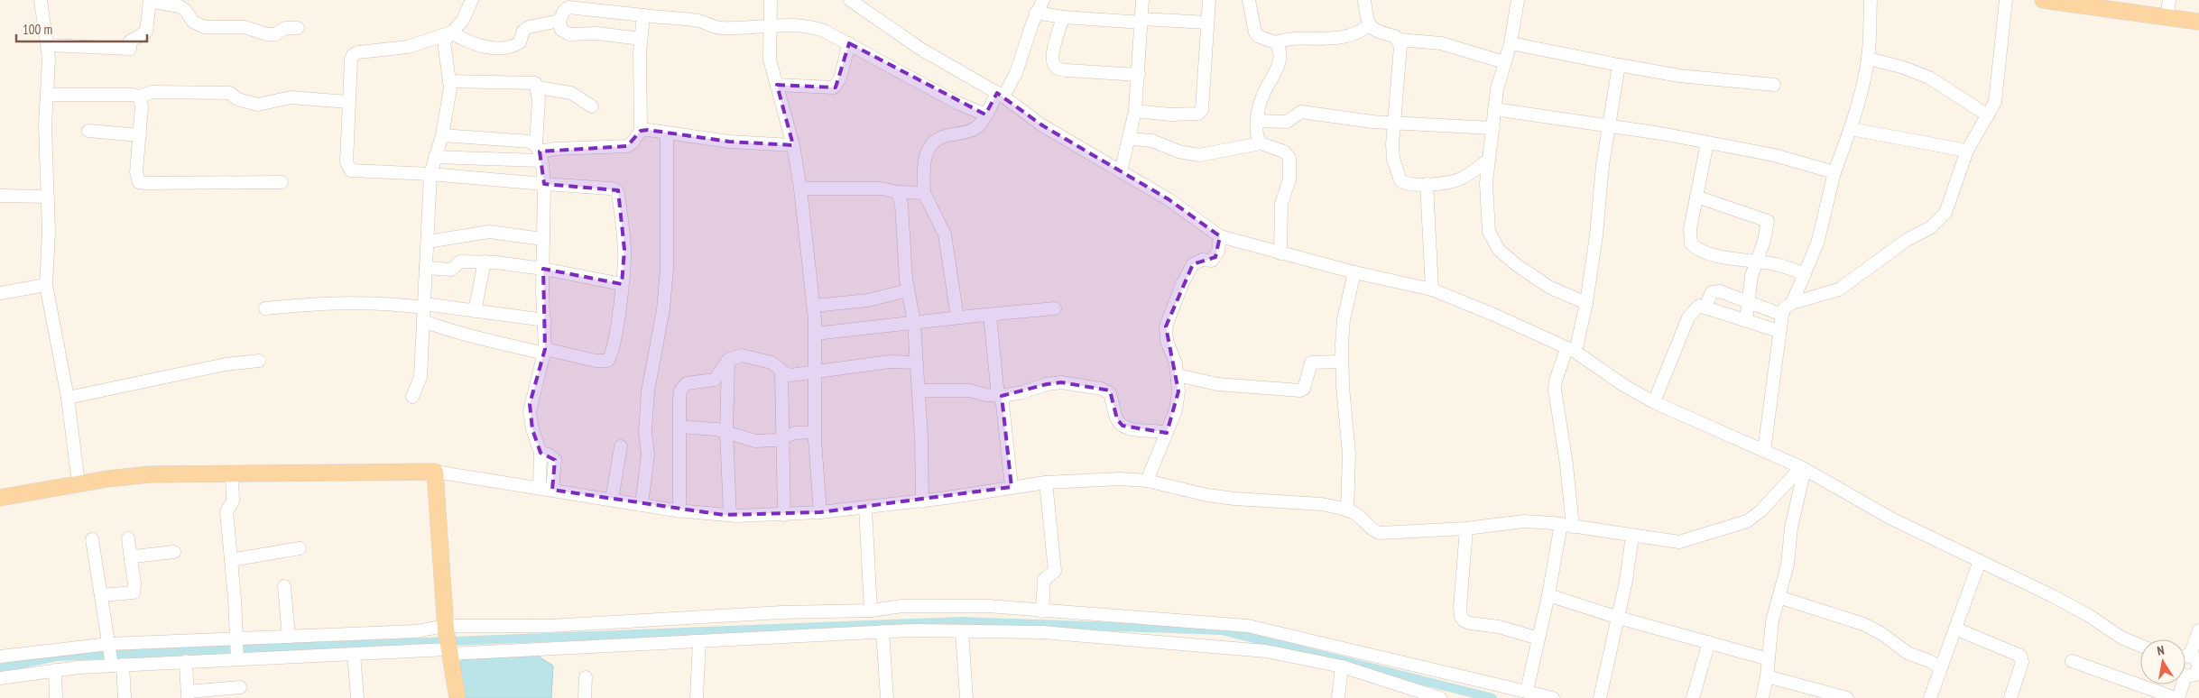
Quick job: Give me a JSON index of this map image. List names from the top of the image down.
{
  "scale_bar": "100 m",
  "north": "top"
}
